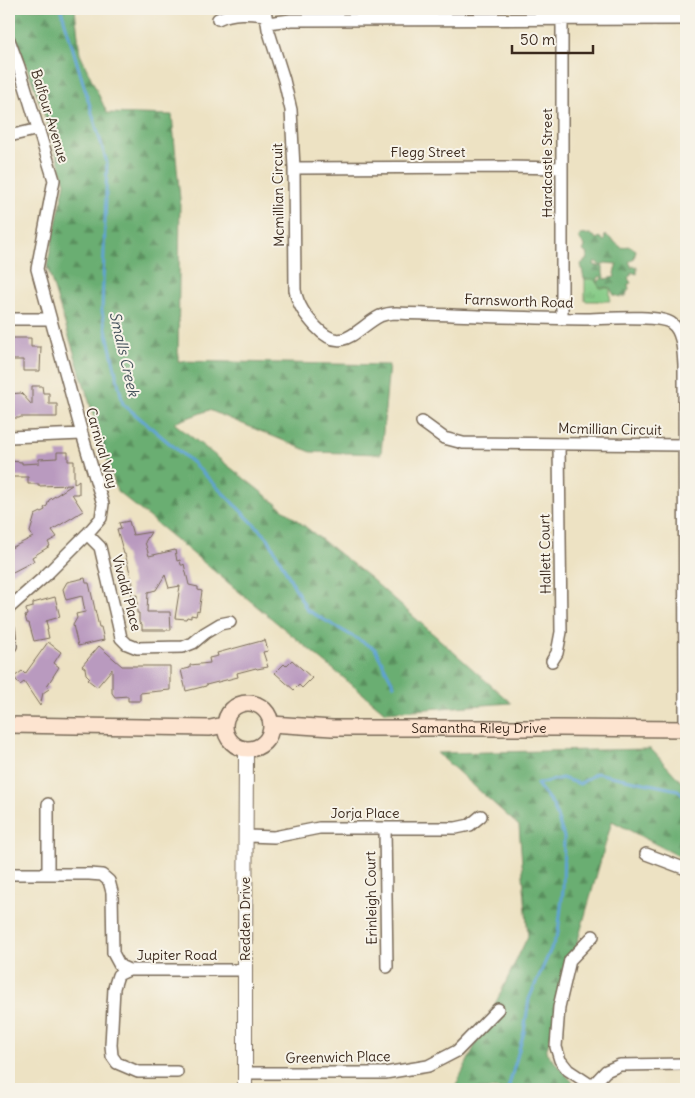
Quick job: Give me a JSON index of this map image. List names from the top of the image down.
{
  "streets": {
    "main road": ["Samantha Riley Drive"],
    "street": [
      "Balfour Avenue",
      "Flegg Street",
      "Hardcastle Street",
      "Mcmillian Circuit",
      "Farnsworth Road",
      "Carnival Way",
      "Hallett Court",
      "Vivaldi Place",
      "Jorja Place",
      "Erinleigh Court",
      "Redden Drive",
      "Jupiter Road",
      "Greenwich Place"
    ]
  },
  "crossings": [
    ["Balfour Avenue", "Carnival Way"],
    ["Flegg Street", "Hardcastle Street"],
    ["Flegg Street", "Mcmillian Circuit"],
    ["Hardcastle Street", "Farnsworth Road"],
    ["Mcmillian Circuit", "Farnsworth Road"],
    ["Mcmillian Circuit", "Hallett Court"],
    ["Carnival Way", "Vivaldi Place"],
    ["Samantha Riley Drive", "Redden Drive"],
    ["Jorja Place", "Erinleigh Court"],
    ["Jorja Place", "Redden Drive"],
    ["Redden Drive", "Jupiter Road"],
    ["Redden Drive", "Greenwich Place"]
  ],
  "water": ["Smalls Creek"],
  "scale_bar": "50 m"
}
